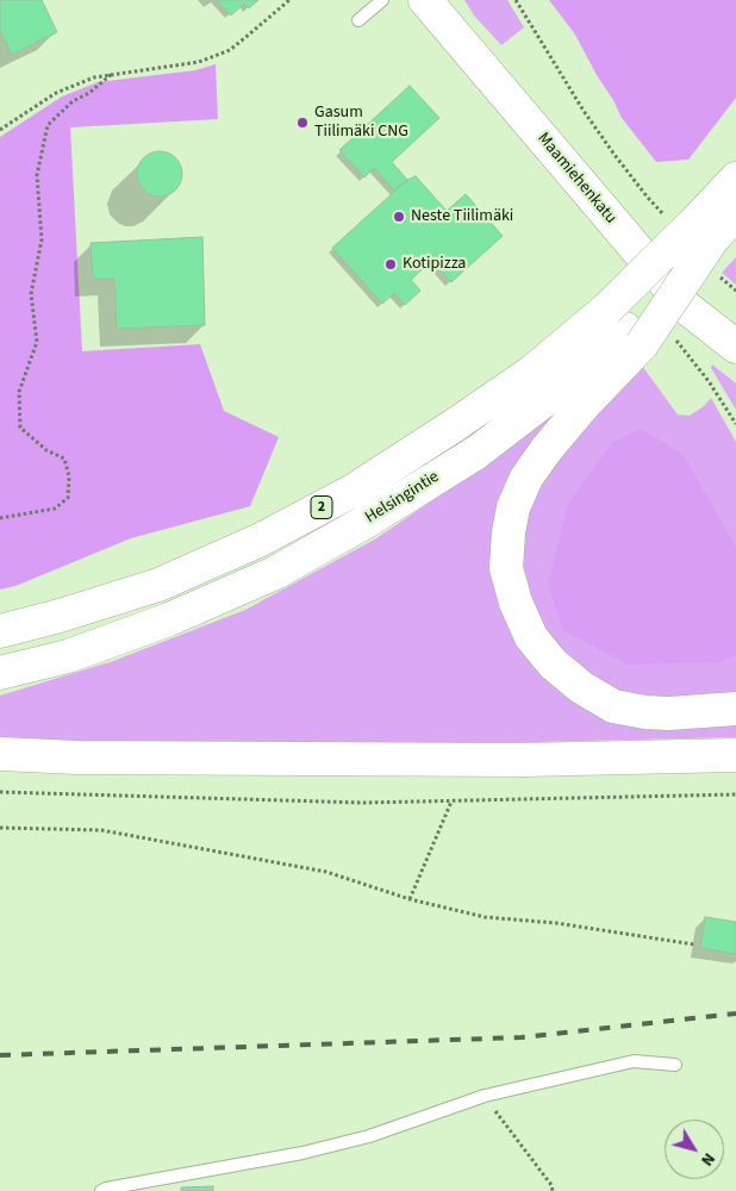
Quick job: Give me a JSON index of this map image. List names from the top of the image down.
{
  "streets": {
    "main road": ["Maamiehenkatu", "Helsingintie", "2"]
  },
  "places": ["Gasum Tiilimäki CNG", "Neste Tiilimäki", "Kotipizza"],
  "north": "bottom right"
}
